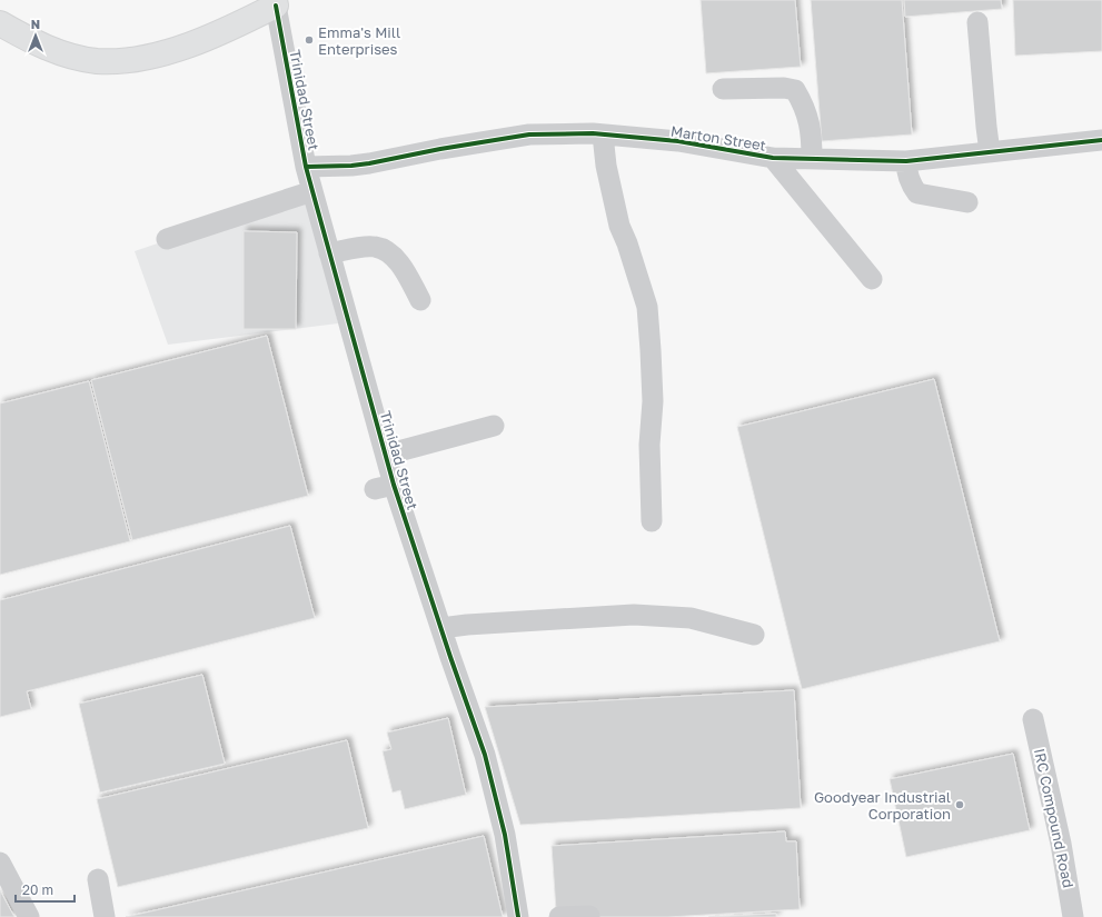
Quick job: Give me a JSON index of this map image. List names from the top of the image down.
{
  "streets": {
    "street": ["Trinidad Street", "Marton Street", "IRC Compound Road"]
  },
  "crossings": [
    ["Trinidad Street", "Marton Street"]
  ],
  "places": ["Emma's Mill Enterprises", "Goodyear Industrial Corporation"],
  "scale_bar": "20 m",
  "north": "top"
}
